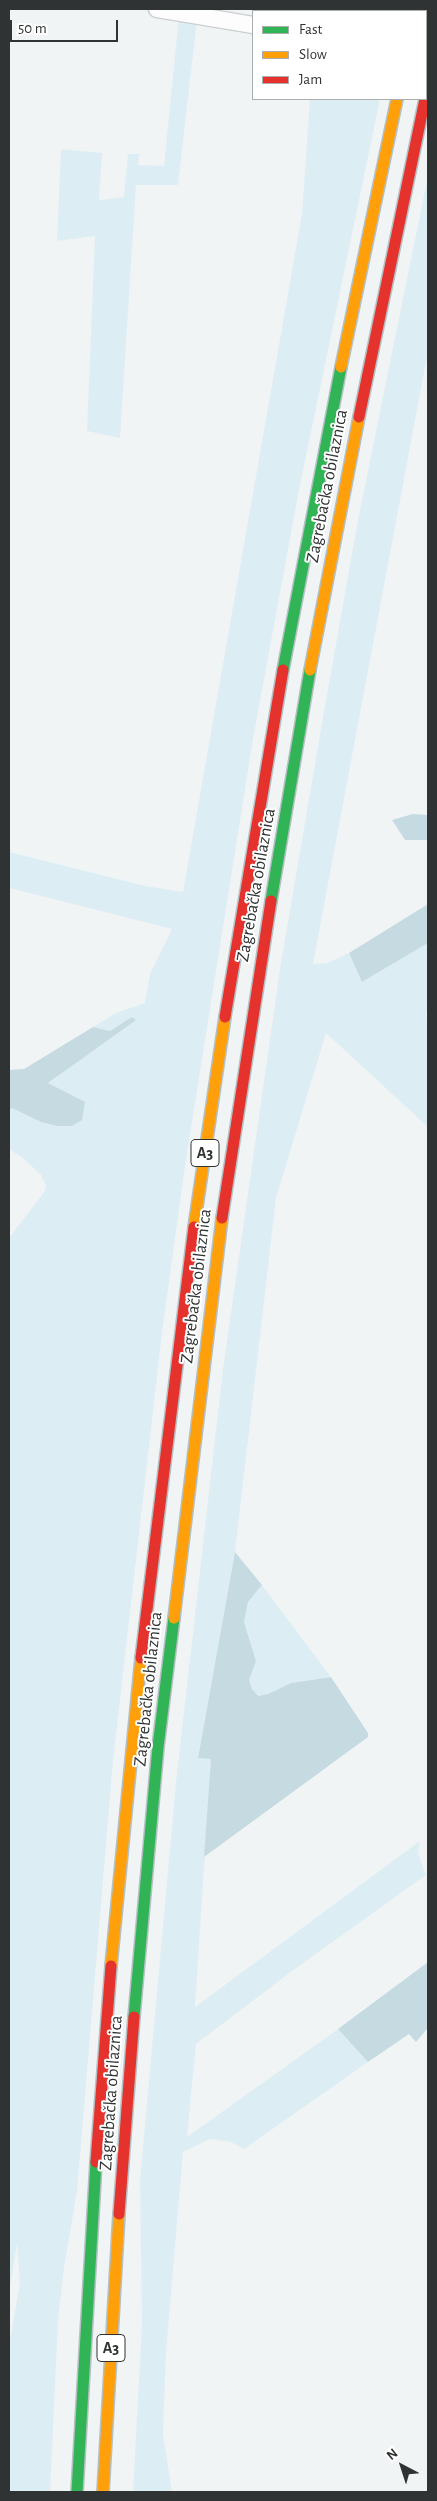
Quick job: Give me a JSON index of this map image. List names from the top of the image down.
{
  "streets": {
    "highway": ["Zagrebačka obilaznica", "A3"]
  },
  "legend": ["Fast", "Slow", "Jam"],
  "scale_bar": "50 m",
  "north": "top left"
}
